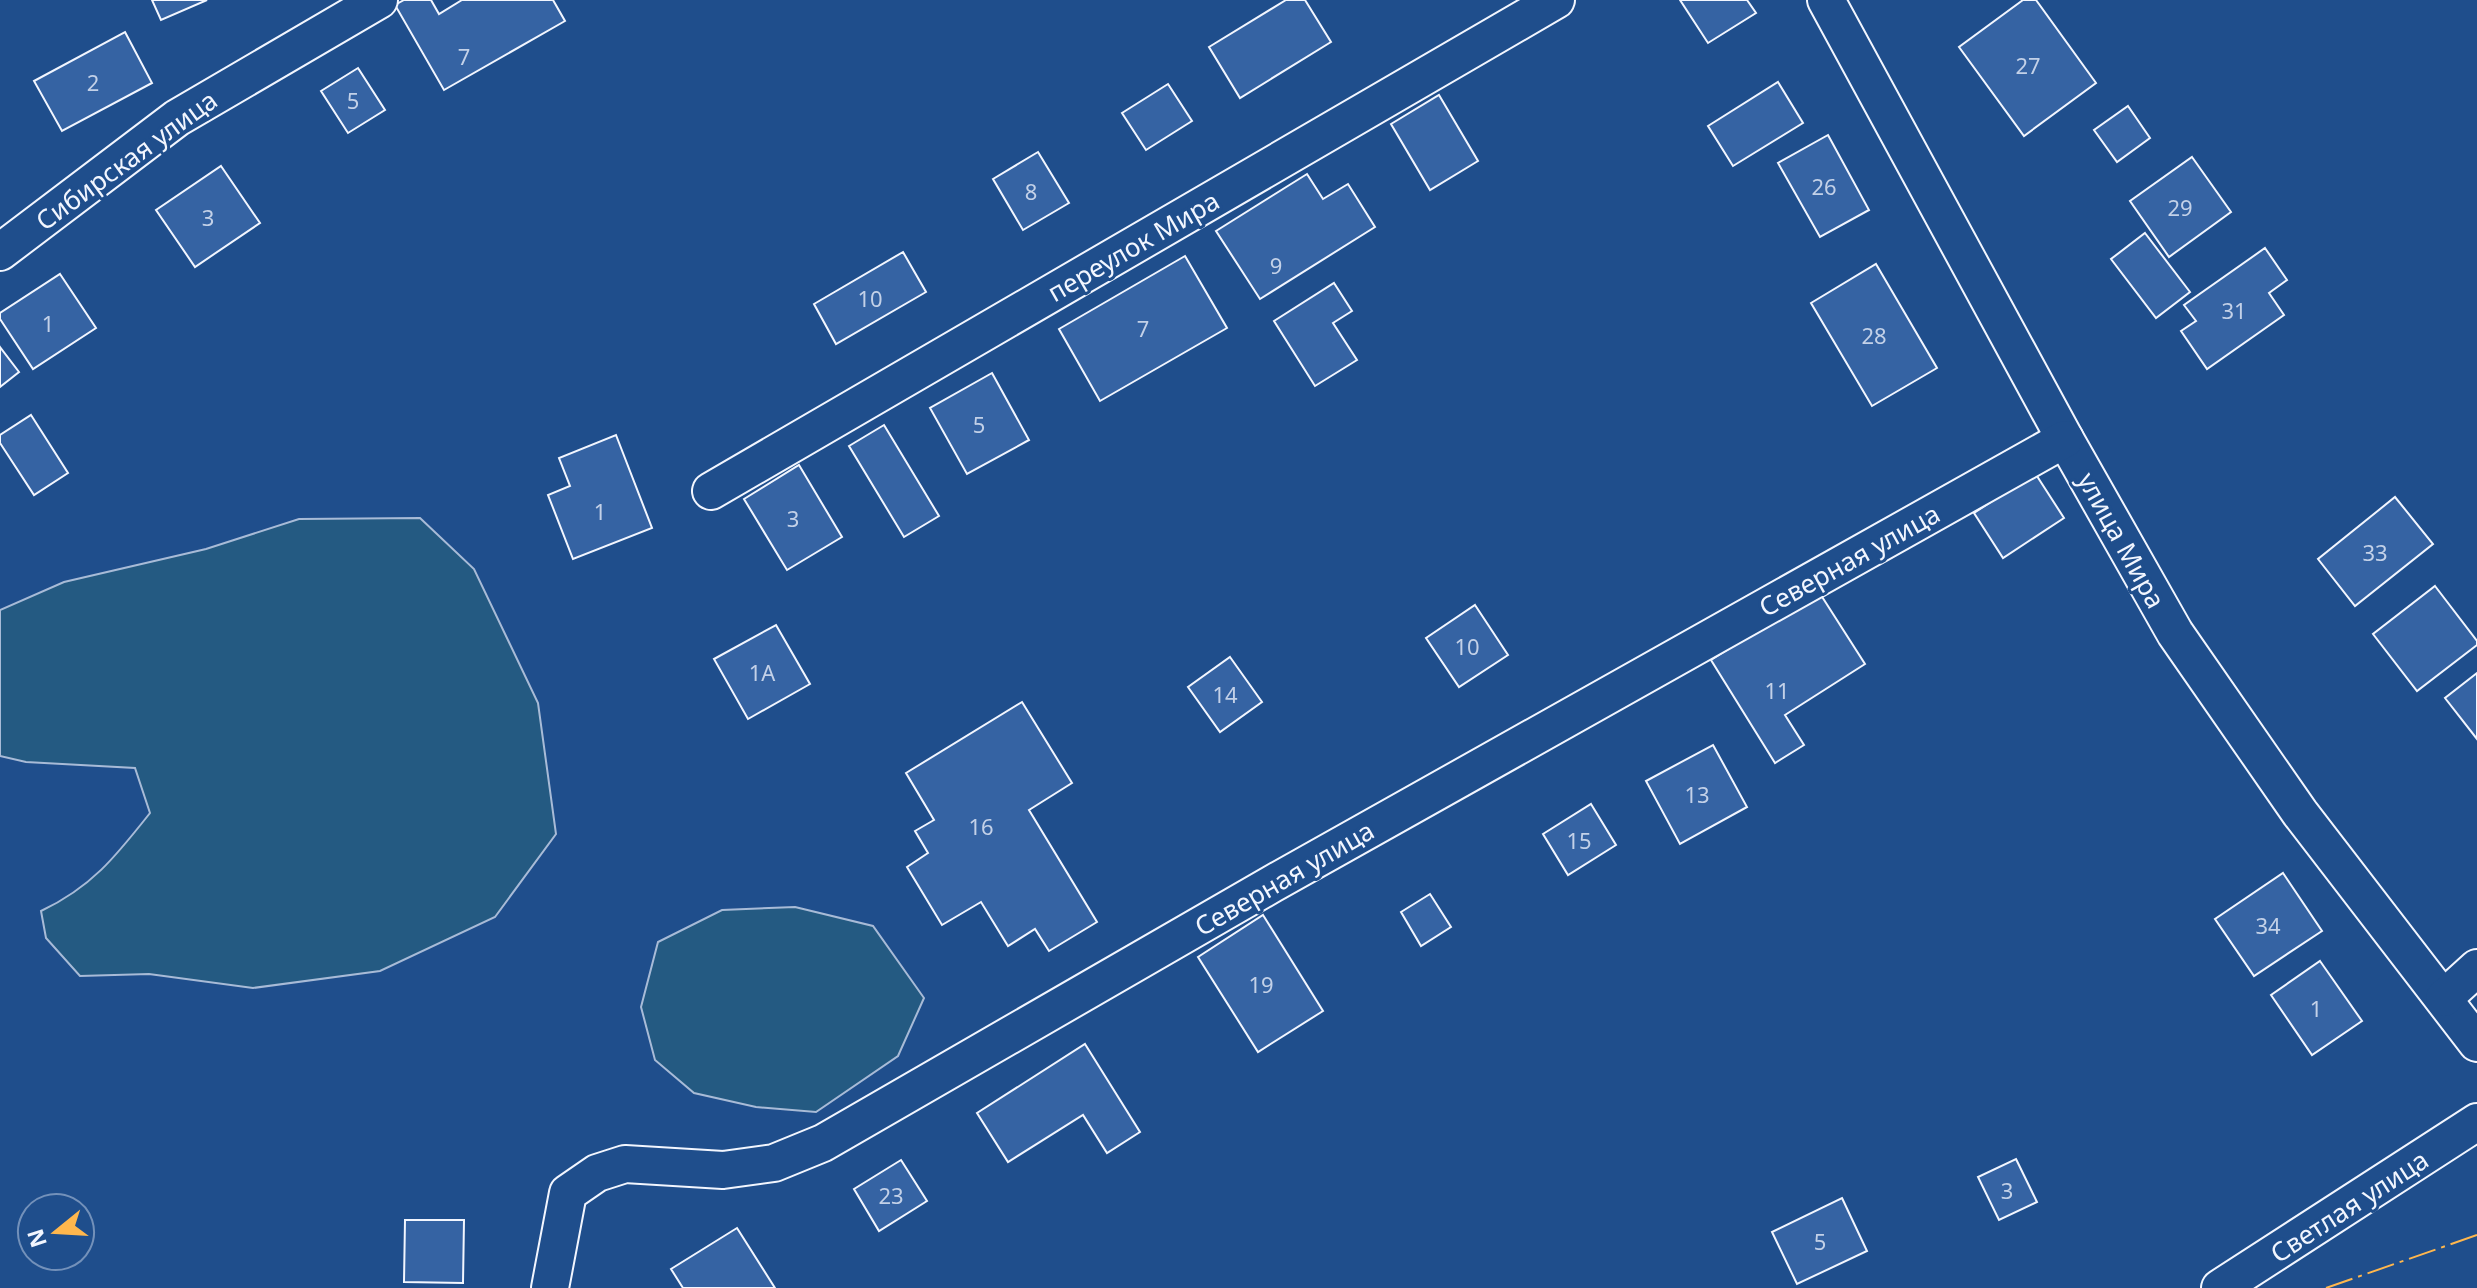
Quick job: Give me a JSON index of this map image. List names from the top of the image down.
{
  "streets": {
    "street": [
      "Сибирская улица",
      "переулок Мира",
      "улица Мира",
      "Северная улица",
      "Светлая улица"
    ]
  },
  "crossings": [
    ["улица Мира", "Северная улица"]
  ],
  "house_numbers": [
    "7",
    "27",
    "2",
    "5",
    "26",
    "8",
    "29",
    "3",
    "9",
    "10",
    "31",
    "1",
    "7",
    "28",
    "5",
    "1",
    "3",
    "33",
    "10",
    "1А",
    "11",
    "14",
    "13",
    "16",
    "15",
    "34",
    "19",
    "1",
    "3",
    "23",
    "5"
  ],
  "north": "left"
}
